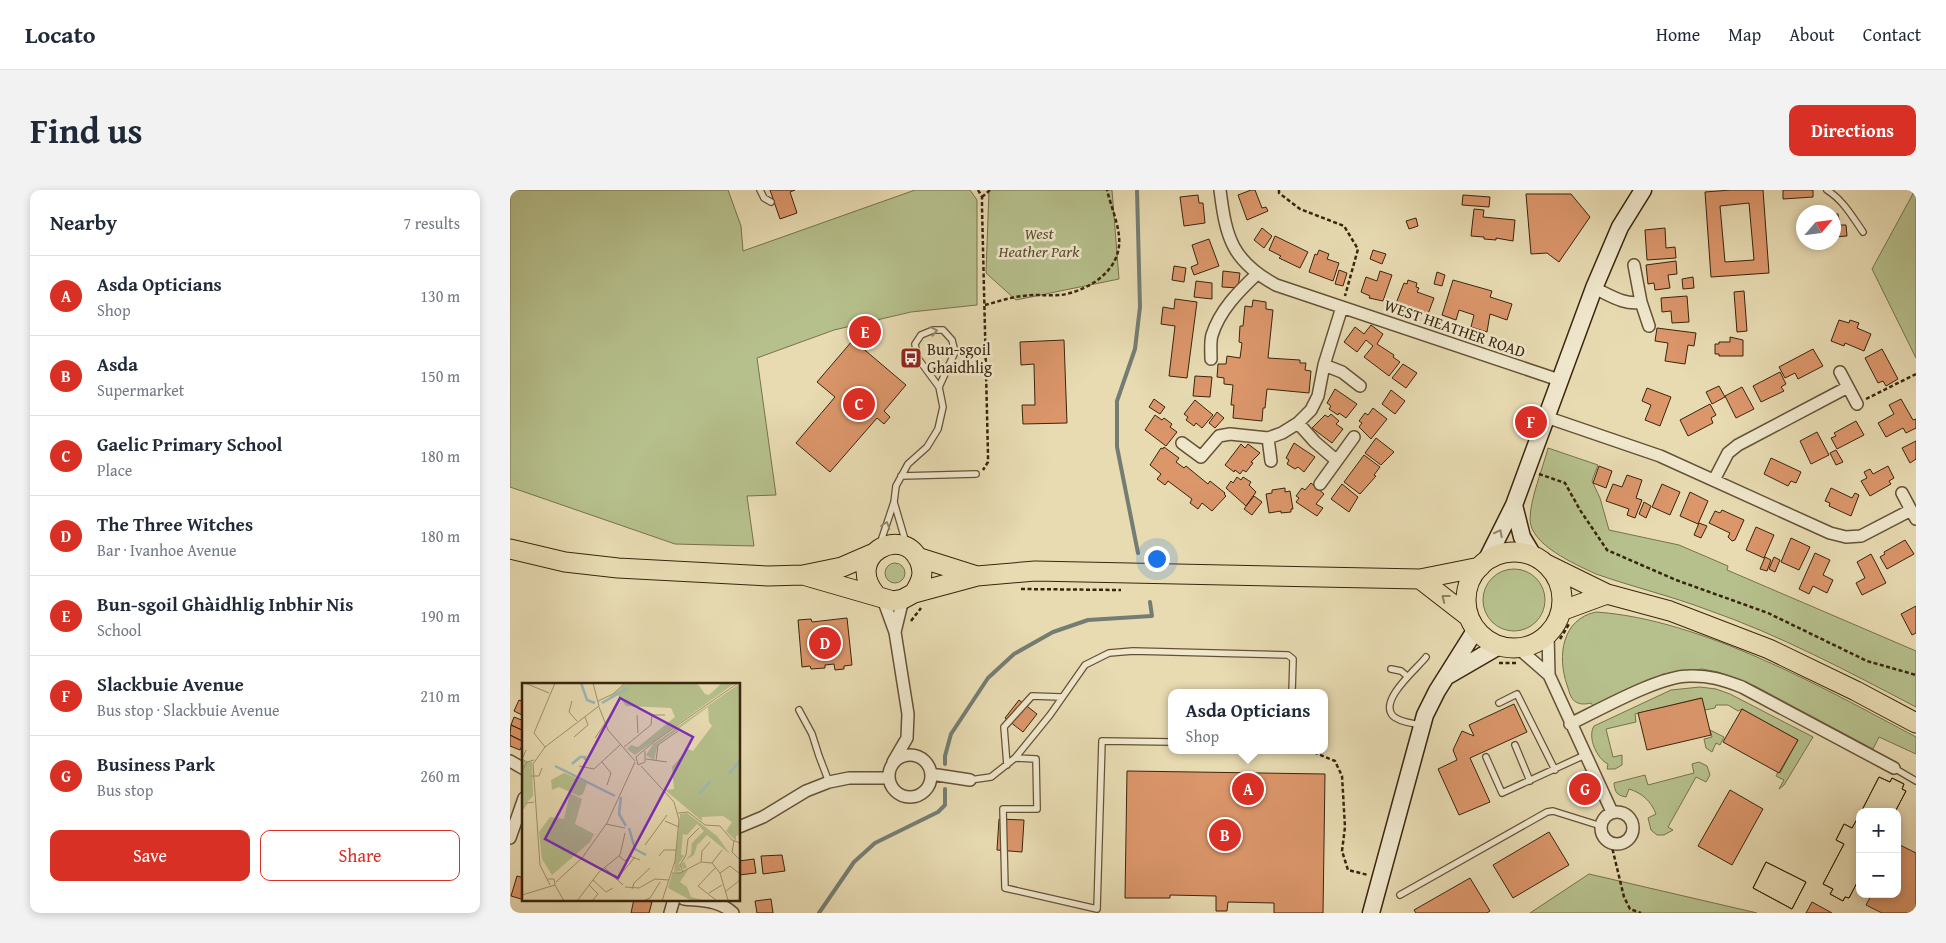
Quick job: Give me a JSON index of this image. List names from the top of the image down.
{
  "streets": {
    "street": ["WEST HEATHER ROAD"]
  },
  "parks": ["West Heather Park"],
  "places": {
    "bus stop": ["Bun-sgoil Ghaidhlig"]
  },
  "north": "top right",
  "page": {
    "header": "Locato",
    "nav": [
      "Home",
      "Map",
      "About",
      "Contact"
    ],
    "title": "Find us",
    "buttons": [
      "Directions",
      ["Save", "Share"]
    ],
    "heading": ["Nearby", "7 results"],
    "list": [
      {
        "mark": "A",
        "name": "Asda Opticians",
        "note": "Shop",
        "value": "130 m"
      },
      {
        "mark": "B",
        "name": "Asda",
        "note": "Supermarket",
        "value": "150 m"
      },
      {
        "mark": "C",
        "name": "Gaelic Primary School",
        "note": "Place",
        "value": "180 m"
      },
      {
        "mark": "D",
        "name": "The Three Witches",
        "note": "Bar · Ivanhoe Avenue",
        "value": "180 m"
      },
      {
        "mark": "E",
        "name": "Bun-sgoil Ghàidhlig Inbhir Nis",
        "note": "School",
        "value": "190 m"
      },
      {
        "mark": "F",
        "name": "Slackbuie Avenue",
        "note": "Bus stop · Slackbuie Avenue",
        "value": "210 m"
      },
      {
        "mark": "G",
        "name": "Business Park",
        "note": "Bus stop",
        "value": "260 m"
      }
    ],
    "pins": [
      "E",
      "C",
      "F",
      "D",
      "A",
      "G",
      "B"
    ],
    "popup": ["Asda Opticians", "Shop"],
    "map_buttons": ["+", "−"]
  }
}
